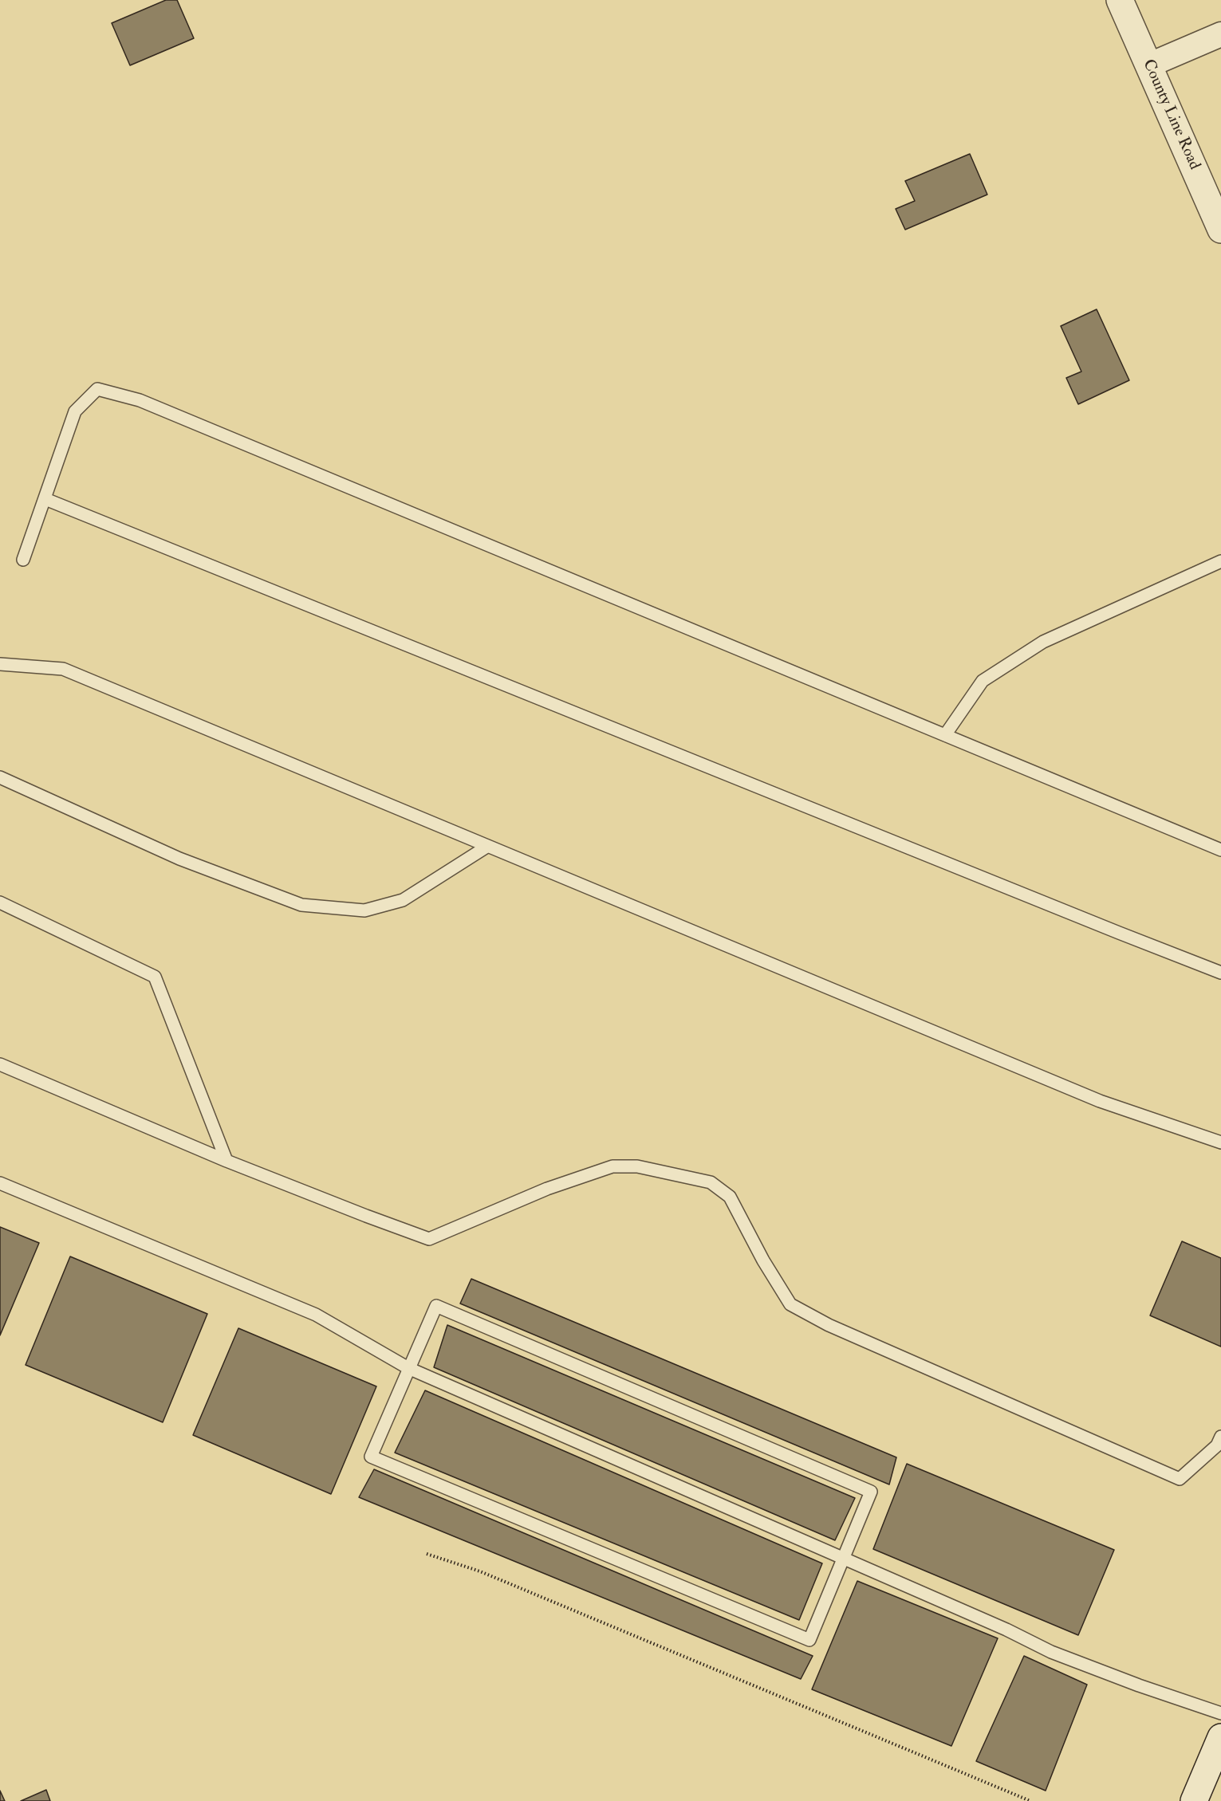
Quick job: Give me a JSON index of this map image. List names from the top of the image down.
{
  "streets": {
    "street": ["County Line Road"]
  }
}
